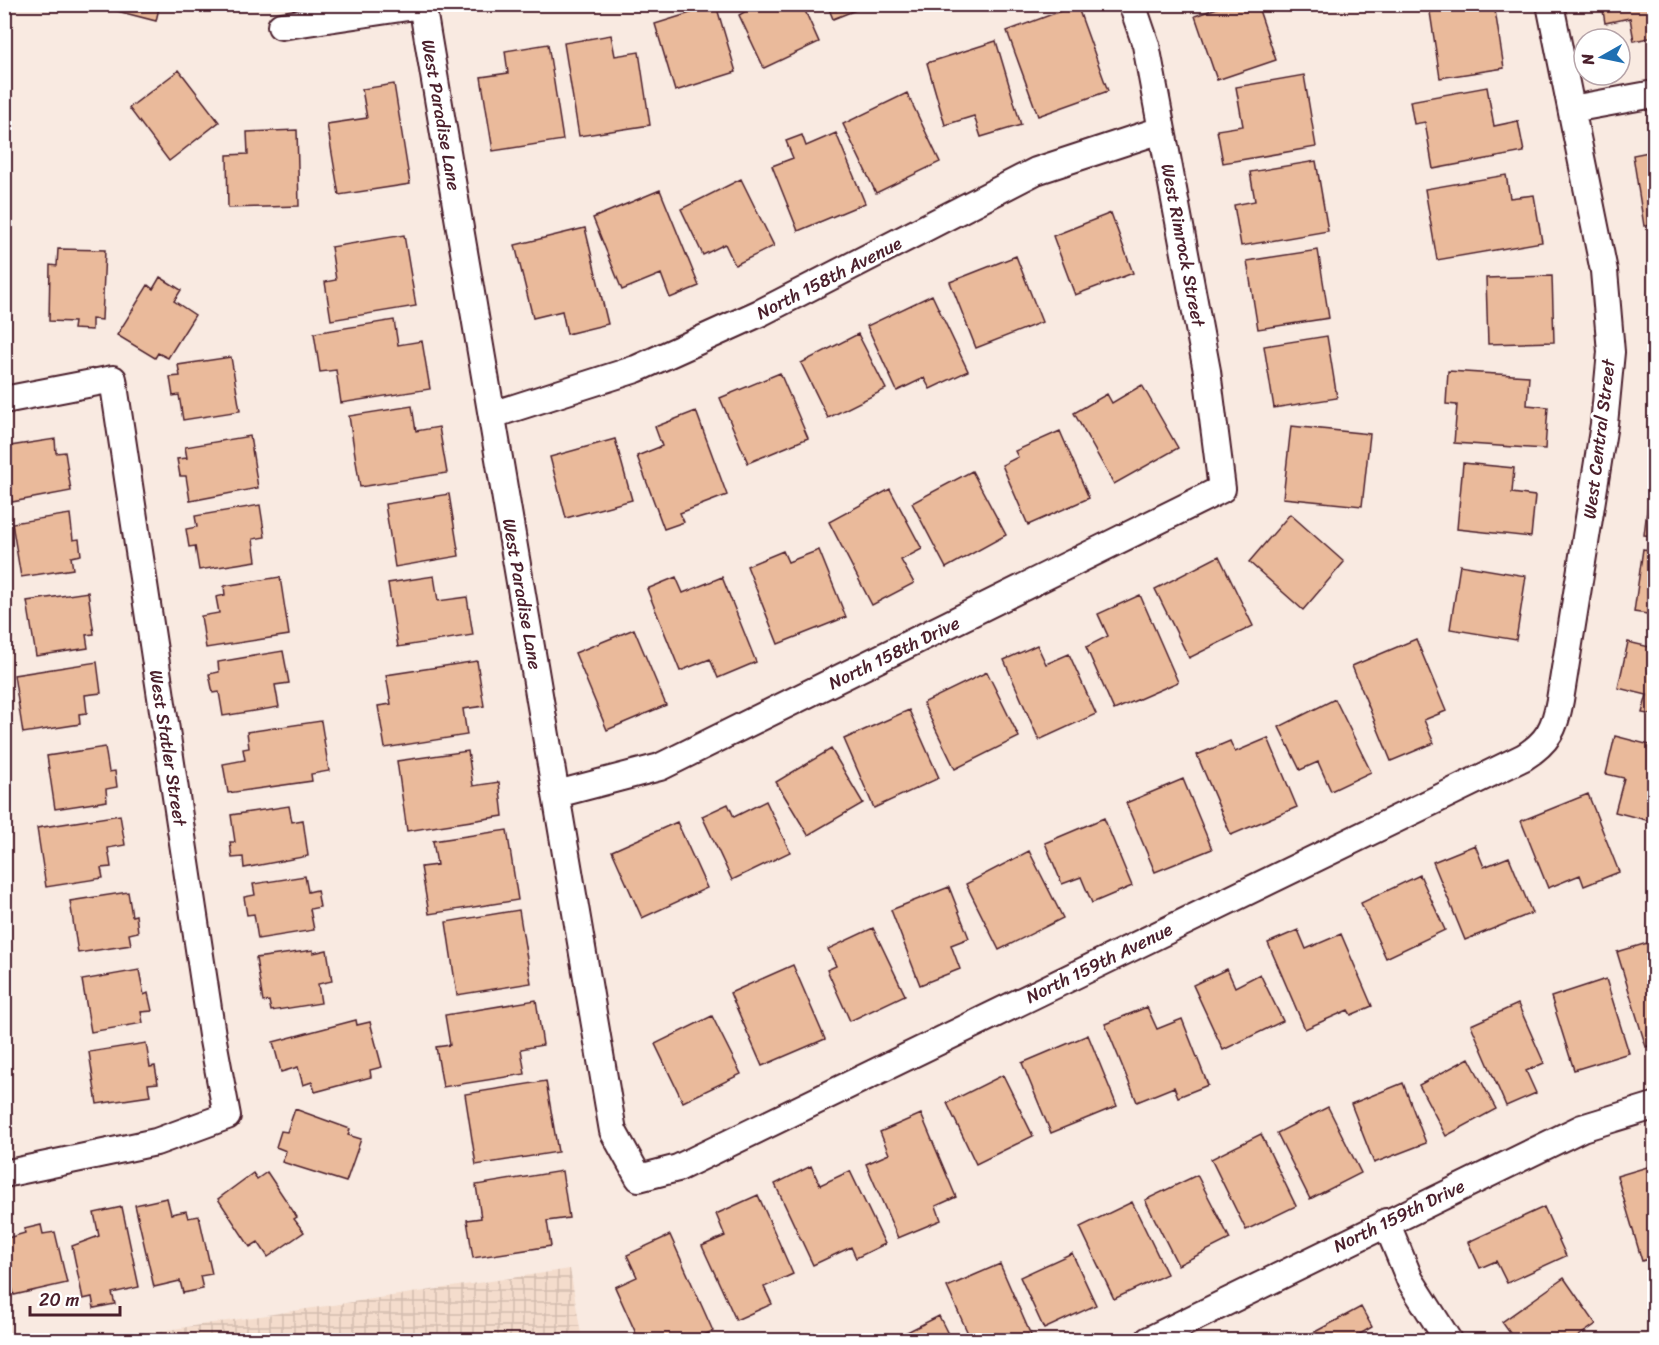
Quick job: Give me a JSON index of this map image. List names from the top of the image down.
{
  "streets": {
    "street": [
      "West Paradise Lane",
      "West Rimrock Street",
      "North 158th Avenue",
      "West Central Street",
      "North 158th Drive",
      "West Statler Street",
      "North 159th Avenue",
      "North 159th Drive"
    ]
  },
  "crossings": [
    ["West Paradise Lane", "North 158th Avenue"],
    ["West Paradise Lane", "North 158th Drive"],
    ["West Paradise Lane", "North 159th Avenue"],
    ["West Rimrock Street", "North 158th Avenue"],
    ["West Rimrock Street", "North 158th Drive"],
    ["West Central Street", "North 159th Avenue"]
  ],
  "scale_bar": "20 m",
  "north": "left"
}
